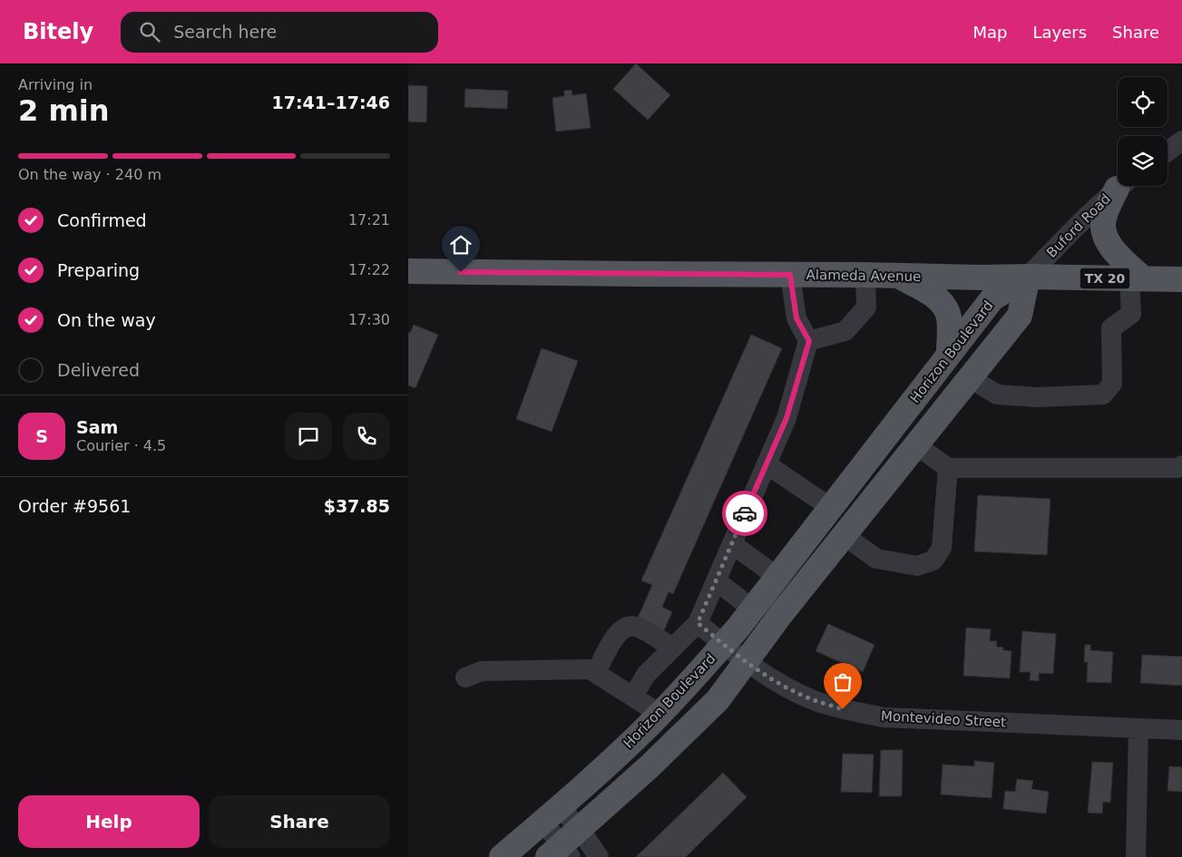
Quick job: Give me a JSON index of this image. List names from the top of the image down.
{
  "streets": {
    "main road": ["Alameda Avenue", "TX 20", "Horizon Boulevard"],
    "street": ["Buford Road", "Montevideo Street"]
  },
  "crossings": [
    ["Buford Road", "Alameda Avenue"],
    ["Buford Road", "Horizon Boulevard"],
    ["Alameda Avenue", "Horizon Boulevard"],
    ["Horizon Boulevard", "Montevideo Street"]
  ],
  "page": {
    "header": "Bitely",
    "search": "Search here",
    "nav": ["Map", "Layers", "Share"],
    "heading": ["2 min", "Arriving in", "17:41–17:46"],
    "panel": [
      "Sam",
      "Courier · 4.5",
      "Order #9561",
      "$37.85"
    ],
    "bar": "On the way · 240 m",
    "list": [
      ["Confirmed", "17:21"],
      ["Preparing", "17:22"],
      ["On the way", "17:30"],
      "Delivered"
    ],
    "round": "S",
    "buttons": ["Help", "Share"]
  }
}
